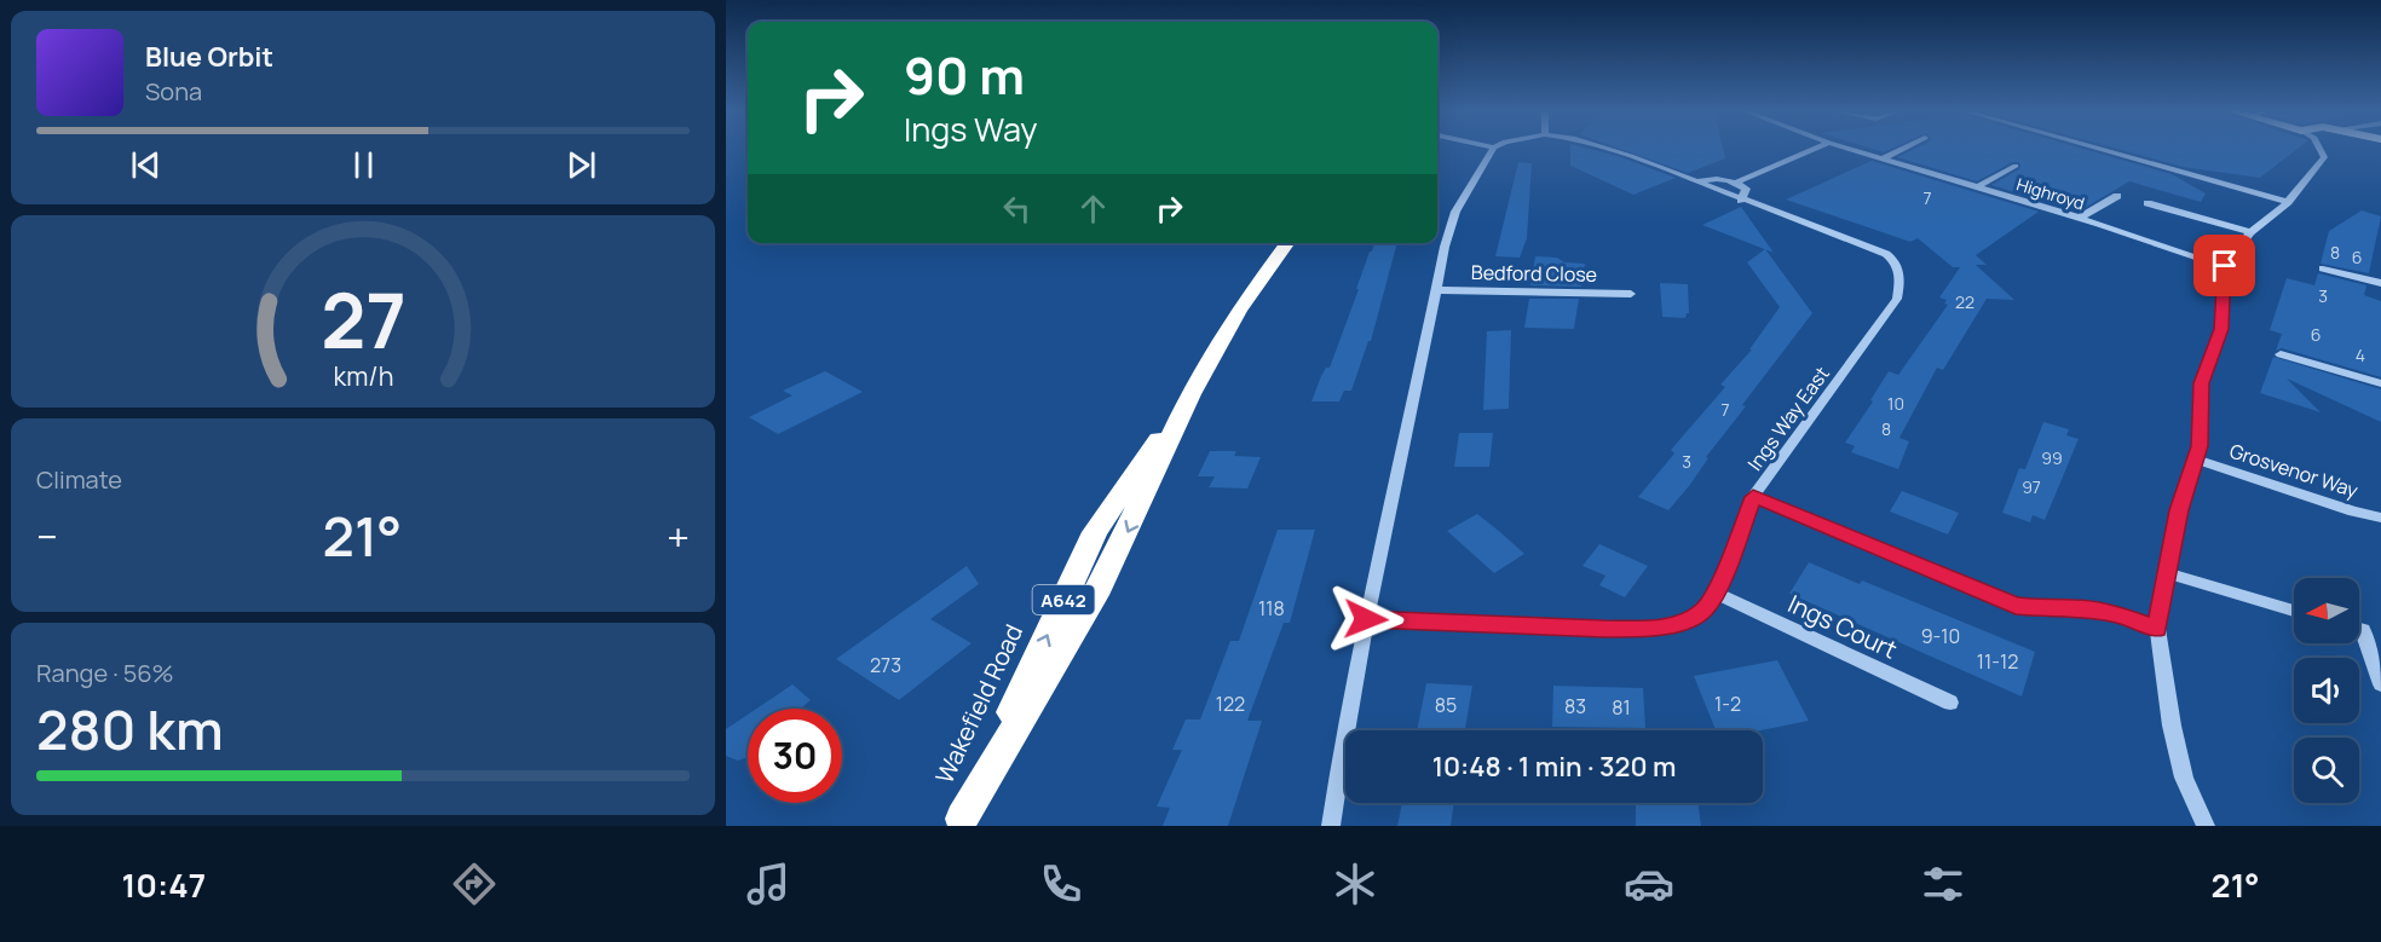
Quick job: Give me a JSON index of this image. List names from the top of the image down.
{
  "streets": {
    "highway": ["A642", "Wakefield Road"],
    "street": [
      "Highroyd",
      "Bedford Close",
      "Ings Way East",
      "Grosvenor Way",
      "Ings Court"
    ]
  },
  "crossings": [
    ["Ings Way East", "Ings Court"]
  ],
  "house_numbers": [
    "7",
    "8",
    "6",
    "3",
    "22",
    "6",
    "4",
    "10",
    "7",
    "8",
    "99",
    "3",
    "97",
    "118",
    "9-10",
    "11-12",
    "273",
    "122",
    "1-2",
    "85",
    "83",
    "81"
  ],
  "north": "left",
  "page": {
    "turn": ["90 m", "Ings Way"],
    "song": ["Blue Orbit", "Sona"],
    "tile": [
      "Climate",
      ["Range · 56%", "280 km"]
    ],
    "heat": ["−", "21°", "+"],
    "limit": "30",
    "trip": "10:48 · 1 min · 320 m",
    "tabs": ["10:47", "21°"],
    "gauge": ["27", "km/h"]
  }
}
